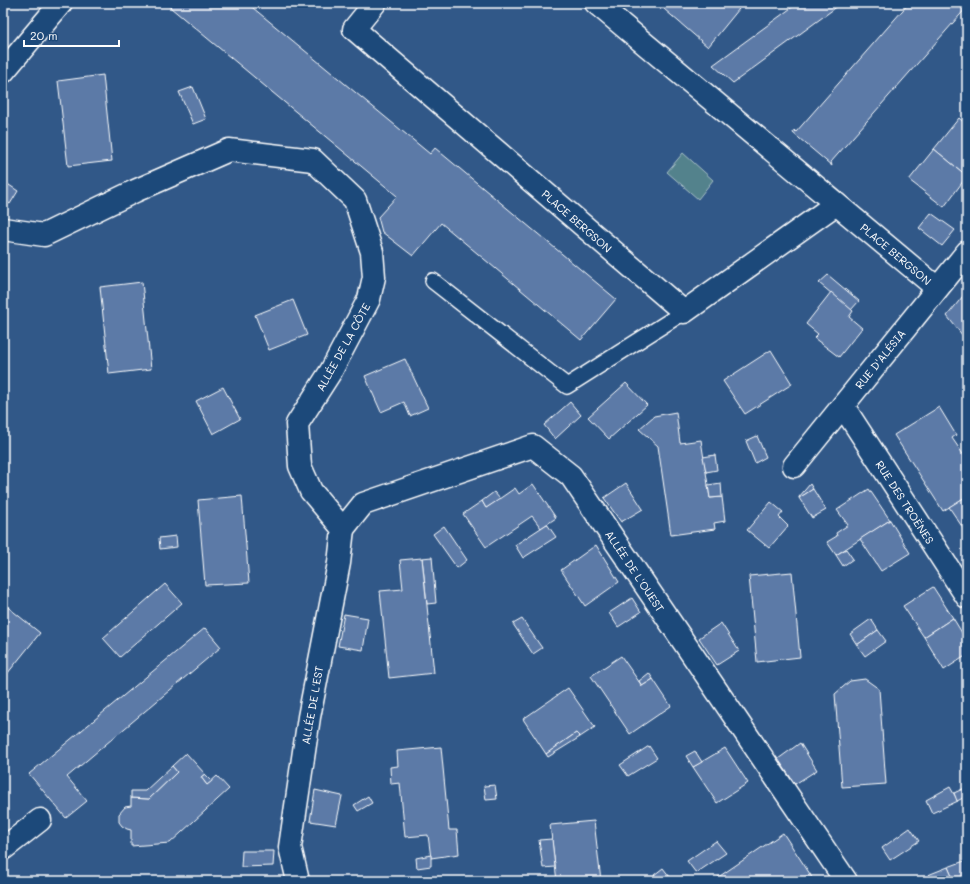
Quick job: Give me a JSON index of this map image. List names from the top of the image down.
{
  "streets": {
    "street": [
      "PLACE BERGSON",
      "ALLÉE DE LA CÔTE",
      "RUE D'ALÉSIA",
      "RUE DES TROËNES",
      "ALLÉE DE L'OUEST",
      "ALLÉE DE L'EST"
    ]
  },
  "crossings": [
    ["PLACE BERGSON", "RUE D'ALÉSIA"],
    ["ALLÉE DE LA CÔTE", "ALLÉE DE L'OUEST"],
    ["ALLÉE DE LA CÔTE", "ALLÉE DE L'EST"],
    ["RUE D'ALÉSIA", "RUE DES TROËNES"],
    ["ALLÉE DE L'OUEST", "ALLÉE DE L'EST"]
  ],
  "scale_bar": "20 m"
}
